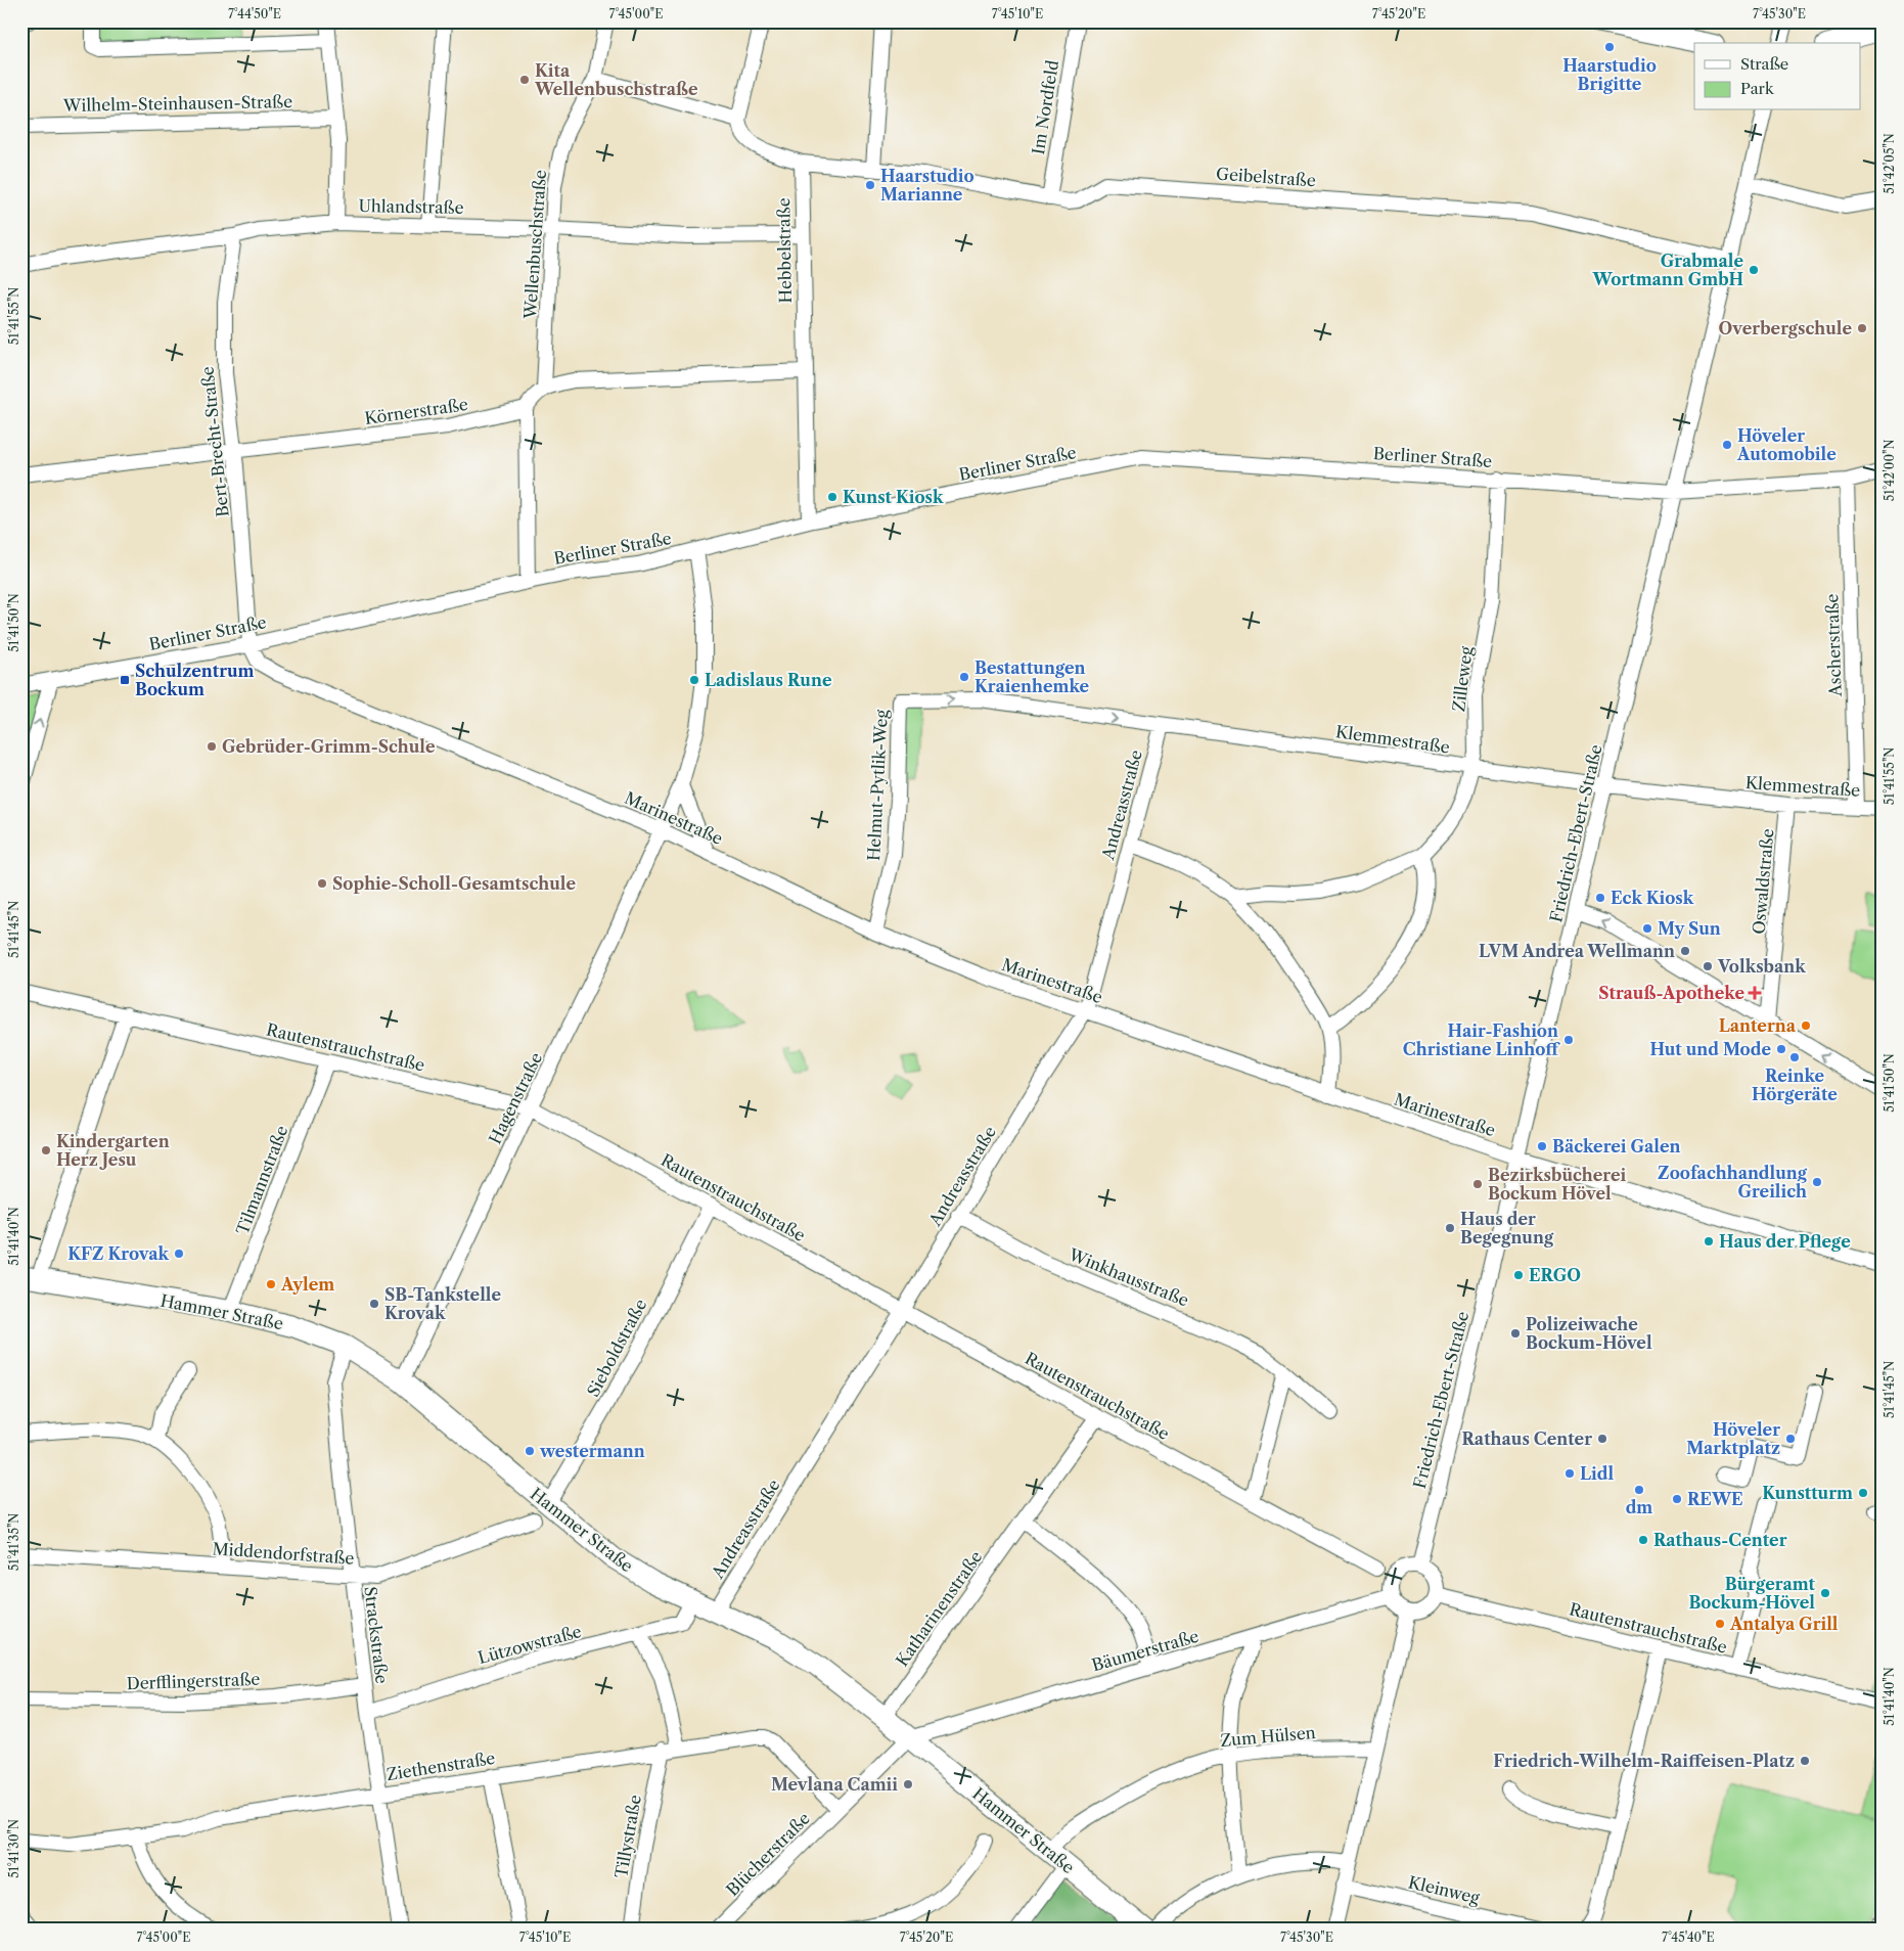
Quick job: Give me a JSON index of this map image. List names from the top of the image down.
{
  "streets": {
    "main road": ["Hammer Straße"],
    "street": [
      "Wilhelm-Steinhausen-Straße",
      "Im Nordfeld",
      "Geibelstraße",
      "Uhlandstraße",
      "Wellenbuschstraße",
      "Hebbelstraße",
      "Körnerstraße",
      "Bert-Brecht-Straße",
      "Berliner Straße",
      "Ascherstraße",
      "Zilleweg",
      "Klemmestraße",
      "Helmut-Pytlik-Weg",
      "Andreasstraße",
      "Marinestraße",
      "Friedrich-Ebert-Straße",
      "Oswaldstraße",
      "Rautenstrauchstraße",
      "Hagenstraße",
      "Tilmannstraße",
      "Winkhausstraße",
      "Sieboldstraße",
      "Middendorfstraße",
      "Katharinenstraße",
      "Strackstraße",
      "Lützowstraße",
      "Bäumerstraße",
      "Derfflingerstraße",
      "Zum Hülsen",
      "Ziethenstraße",
      "Tillystraße",
      "Blücherstraße",
      "Kleinweg"
    ]
  },
  "crossings": [
    ["Im Nordfeld", "Geibelstraße"],
    ["Geibelstraße", "Hebbelstraße"],
    ["Geibelstraße", "Friedrich-Ebert-Straße"],
    ["Uhlandstraße", "Wellenbuschstraße"],
    ["Uhlandstraße", "Hebbelstraße"],
    ["Uhlandstraße", "Bert-Brecht-Straße"],
    ["Hebbelstraße", "Berliner Straße"],
    ["Körnerstraße", "Bert-Brecht-Straße"],
    ["Bert-Brecht-Straße", "Berliner Straße"],
    ["Bert-Brecht-Straße", "Marinestraße"],
    ["Berliner Straße", "Ascherstraße"],
    ["Berliner Straße", "Zilleweg"],
    ["Berliner Straße", "Marinestraße"],
    ["Berliner Straße", "Friedrich-Ebert-Straße"],
    ["Ascherstraße", "Klemmestraße"],
    ["Zilleweg", "Klemmestraße"],
    ["Klemmestraße", "Helmut-Pytlik-Weg"],
    ["Klemmestraße", "Andreasstraße"],
    ["Klemmestraße", "Friedrich-Ebert-Straße"],
    ["Klemmestraße", "Oswaldstraße"],
    ["Helmut-Pytlik-Weg", "Marinestraße"],
    ["Andreasstraße", "Marinestraße"],
    ["Andreasstraße", "Rautenstrauchstraße"],
    ["Andreasstraße", "Winkhausstraße"],
    ["Andreasstraße", "Hammer Straße"],
    ["Marinestraße", "Friedrich-Ebert-Straße"],
    ["Marinestraße", "Hagenstraße"],
    ["Friedrich-Ebert-Straße", "Rautenstrauchstraße"],
    ["Friedrich-Ebert-Straße", "Bäumerstraße"],
    ["Rautenstrauchstraße", "Hagenstraße"],
    ["Rautenstrauchstraße", "Tilmannstraße"],
    ["Rautenstrauchstraße", "Sieboldstraße"],
    ["Rautenstrauchstraße", "Katharinenstraße"],
    ["Rautenstrauchstraße", "Bäumerstraße"],
    ["Hagenstraße", "Hammer Straße"],
    ["Tilmannstraße", "Hammer Straße"],
    ["Hammer Straße", "Sieboldstraße"],
    ["Hammer Straße", "Katharinenstraße"],
    ["Hammer Straße", "Strackstraße"],
    ["Hammer Straße", "Lützowstraße"],
    ["Hammer Straße", "Bäumerstraße"],
    ["Hammer Straße", "Zum Hülsen"],
    ["Hammer Straße", "Blücherstraße"],
    ["Middendorfstraße", "Strackstraße"],
    ["Strackstraße", "Lützowstraße"],
    ["Strackstraße", "Derfflingerstraße"],
    ["Strackstraße", "Ziethenstraße"],
    ["Bäumerstraße", "Blücherstraße"],
    ["Ziethenstraße", "Tillystraße"],
    ["Ziethenstraße", "Blücherstraße"]
  ],
  "places": {
    "other": [
      "Haarstudio Brigitte",
      "Kita Wellenbuschstraße",
      "Haarstudio Marianne",
      "Grabmale Wortmann GmbH",
      "Overbergschule",
      "Höveler Automobile",
      "Kunst Kiosk",
      "Bestattungen Kraienhemke",
      "Ladislaus Rune",
      "Gebrüder-Grimm-Schule",
      "Sophie-Scholl-Gesamtschule",
      "Eck Kiosk",
      "My Sun",
      "LVM Andrea Wellmann",
      "Volksbank",
      "Lanterna",
      "Hair-Fashion Christiane Linhoff",
      "Hut und Mode",
      "Reinke Hörgeräte",
      "Bäckerei Galen",
      "Kindergarten Herz Jesu",
      "Zoofachhandlung Greilich",
      "Bezirksbücherei Bockum Hövel",
      "Haus der Begegnung",
      "Haus der Pflege",
      "KFZ Krovak",
      "ERGO",
      "Aylem",
      "SB-Tankstelle Krovak",
      "Polizeiwache Bockum-Hövel",
      "Rathaus Center",
      "Höveler Marktplatz",
      "westermann",
      "Lidl",
      "dm",
      "Kunstturm",
      "REWE",
      "Rathaus-Center",
      "Bürgeramt Bockum-Hövel",
      "Antalya Grill",
      "Friedrich-Wilhelm-Raiffeisen-Platz",
      "Mevlana Camii"
    ],
    "transit": ["Schulzentrum Bockum"],
    "health": ["Strauß-Apotheke"]
  },
  "legend": ["Straße", "Park"],
  "coordinates": [
    "7°44'50\"E",
    "7°45'00\"E",
    "7°45'10\"E",
    "7°45'20\"E",
    "7°45'30\"E",
    "51°42'05\"N",
    "51°41'55\"N",
    "51°42'00\"N",
    "51°41'50\"N",
    "51°41'45\"N",
    "51°41'40\"N",
    "51°41'35\"N",
    "51°41'30\"N",
    "7°45'40\"E"
  ]
}
